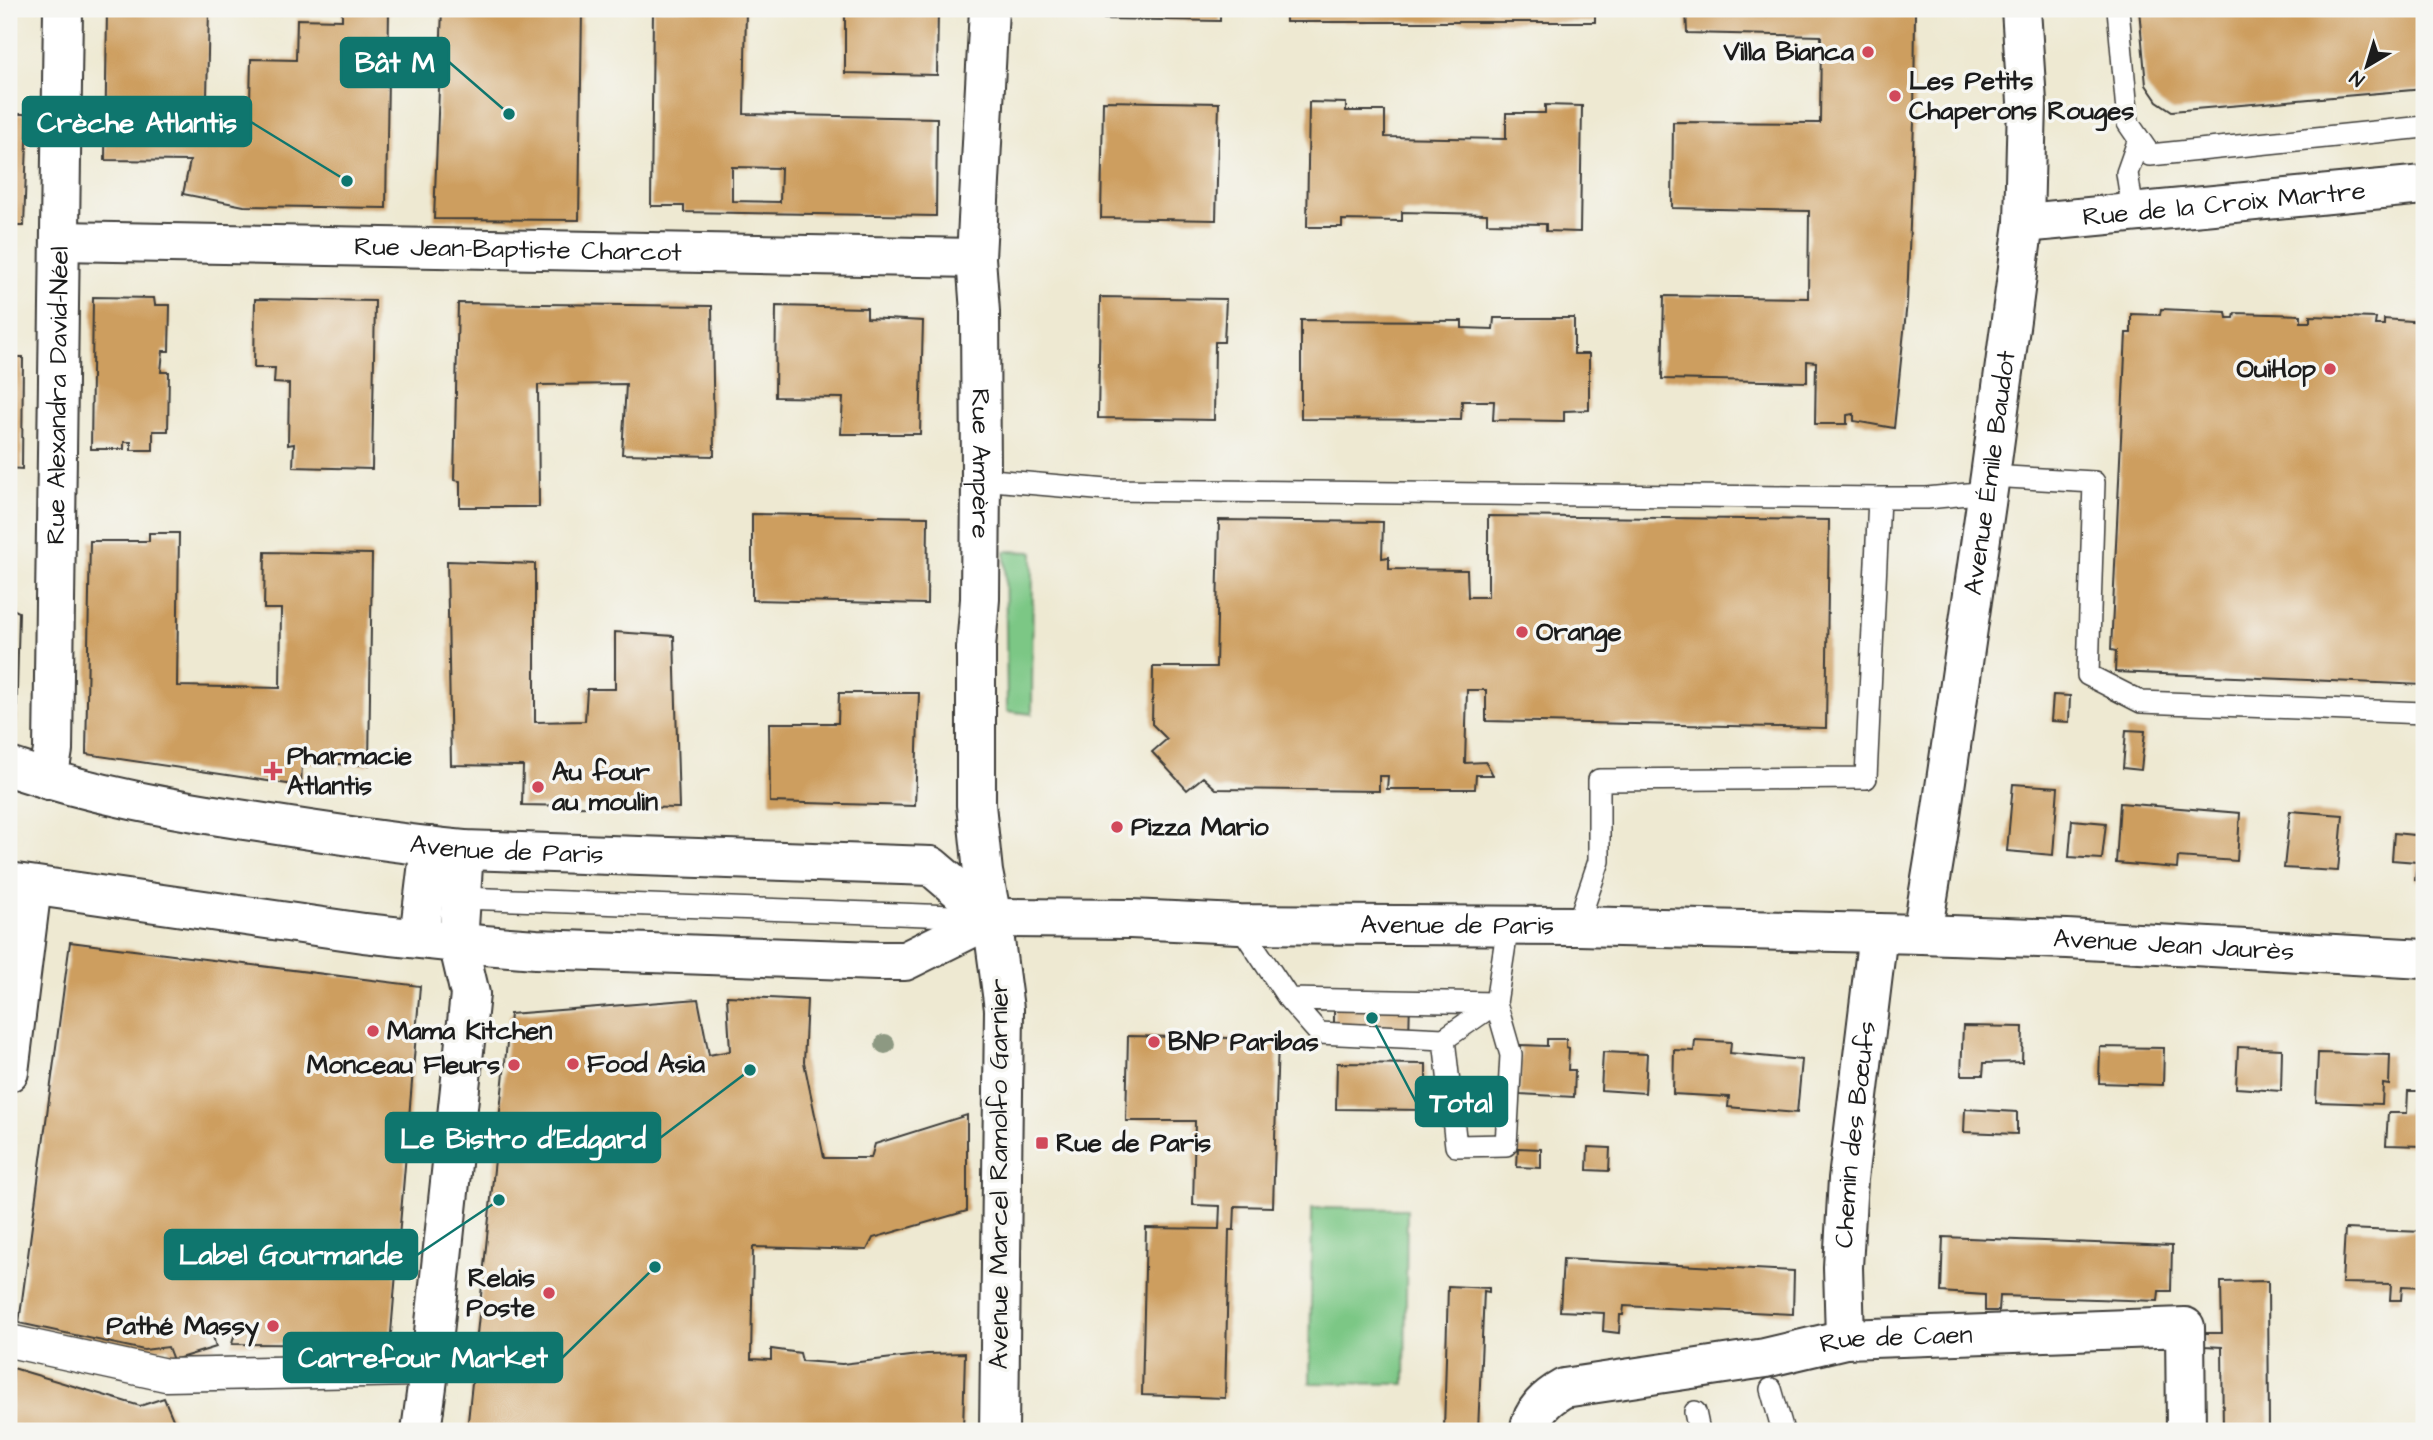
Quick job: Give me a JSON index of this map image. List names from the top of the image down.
{
  "streets": {
    "street": [
      "Rue de la Croix Martre",
      "Rue Jean-Baptiste Charcot",
      "Rue Alexandra David-Néel",
      "Rue Ampère",
      "Avenue Émile Baudot",
      "Avenue de Paris",
      "Avenue Jean Jaurès",
      "Chemin des Bœufs",
      "Avenue Marcel Ramolfo Garnier",
      "Rue de Caen"
    ]
  },
  "crossings": [
    ["Rue de la Croix Martre", "Avenue Émile Baudot"],
    ["Rue Jean-Baptiste Charcot", "Rue Alexandra David-Néel"],
    ["Rue Jean-Baptiste Charcot", "Rue Ampère"],
    ["Rue Alexandra David-Néel", "Avenue de Paris"],
    ["Rue Ampère", "Avenue de Paris"],
    ["Rue Ampère", "Avenue Marcel Ramolfo Garnier"],
    ["Avenue Émile Baudot", "Avenue de Paris"],
    ["Avenue Émile Baudot", "Avenue Jean Jaurès"],
    ["Avenue de Paris", "Avenue Jean Jaurès"],
    ["Avenue de Paris", "Chemin des Bœufs"],
    ["Avenue de Paris", "Avenue Marcel Ramolfo Garnier"],
    ["Chemin des Bœufs", "Rue de Caen"]
  ],
  "places": {
    "other": [
      "Villa Bianca",
      "Les Petits Chaperons Rouges",
      "Bât M",
      "Crèche Atlantis",
      "OuiHop",
      "Orange",
      "Au four au moulin",
      "Pizza Mario",
      "Total",
      "Mama Kitchen",
      "BNP Paribas",
      "Food Asia",
      "Monceau Fleurs",
      "Le Bistro d'Edgard",
      "Label Gourmande",
      "Carrefour Market",
      "Relais Poste",
      "Pathé Massy"
    ],
    "health": ["Pharmacie Atlantis"],
    "transit": ["Rue de Paris"]
  },
  "north": "bottom left"
}
